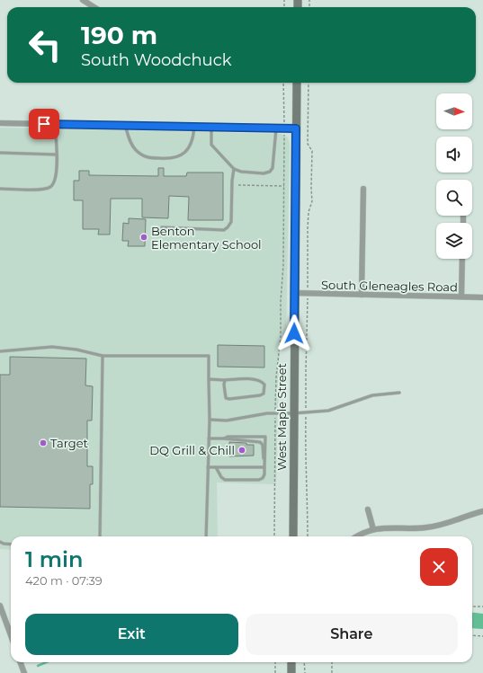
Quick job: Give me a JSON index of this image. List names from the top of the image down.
{
  "streets": {
    "main road": ["West Maple Street"],
    "street": ["South Gleneagles Road"]
  },
  "crossings": [
    ["South Gleneagles Road", "West Maple Street"]
  ],
  "places": ["Benton Elementary School", "Target", "DQ Grill & Chill"],
  "north": "right",
  "page": {
    "turn": ["190 m", "South Woodchuck"],
    "heading": ["1 min", "420 m · 07:39"],
    "buttons": ["Exit", "Share"]
  }
}
